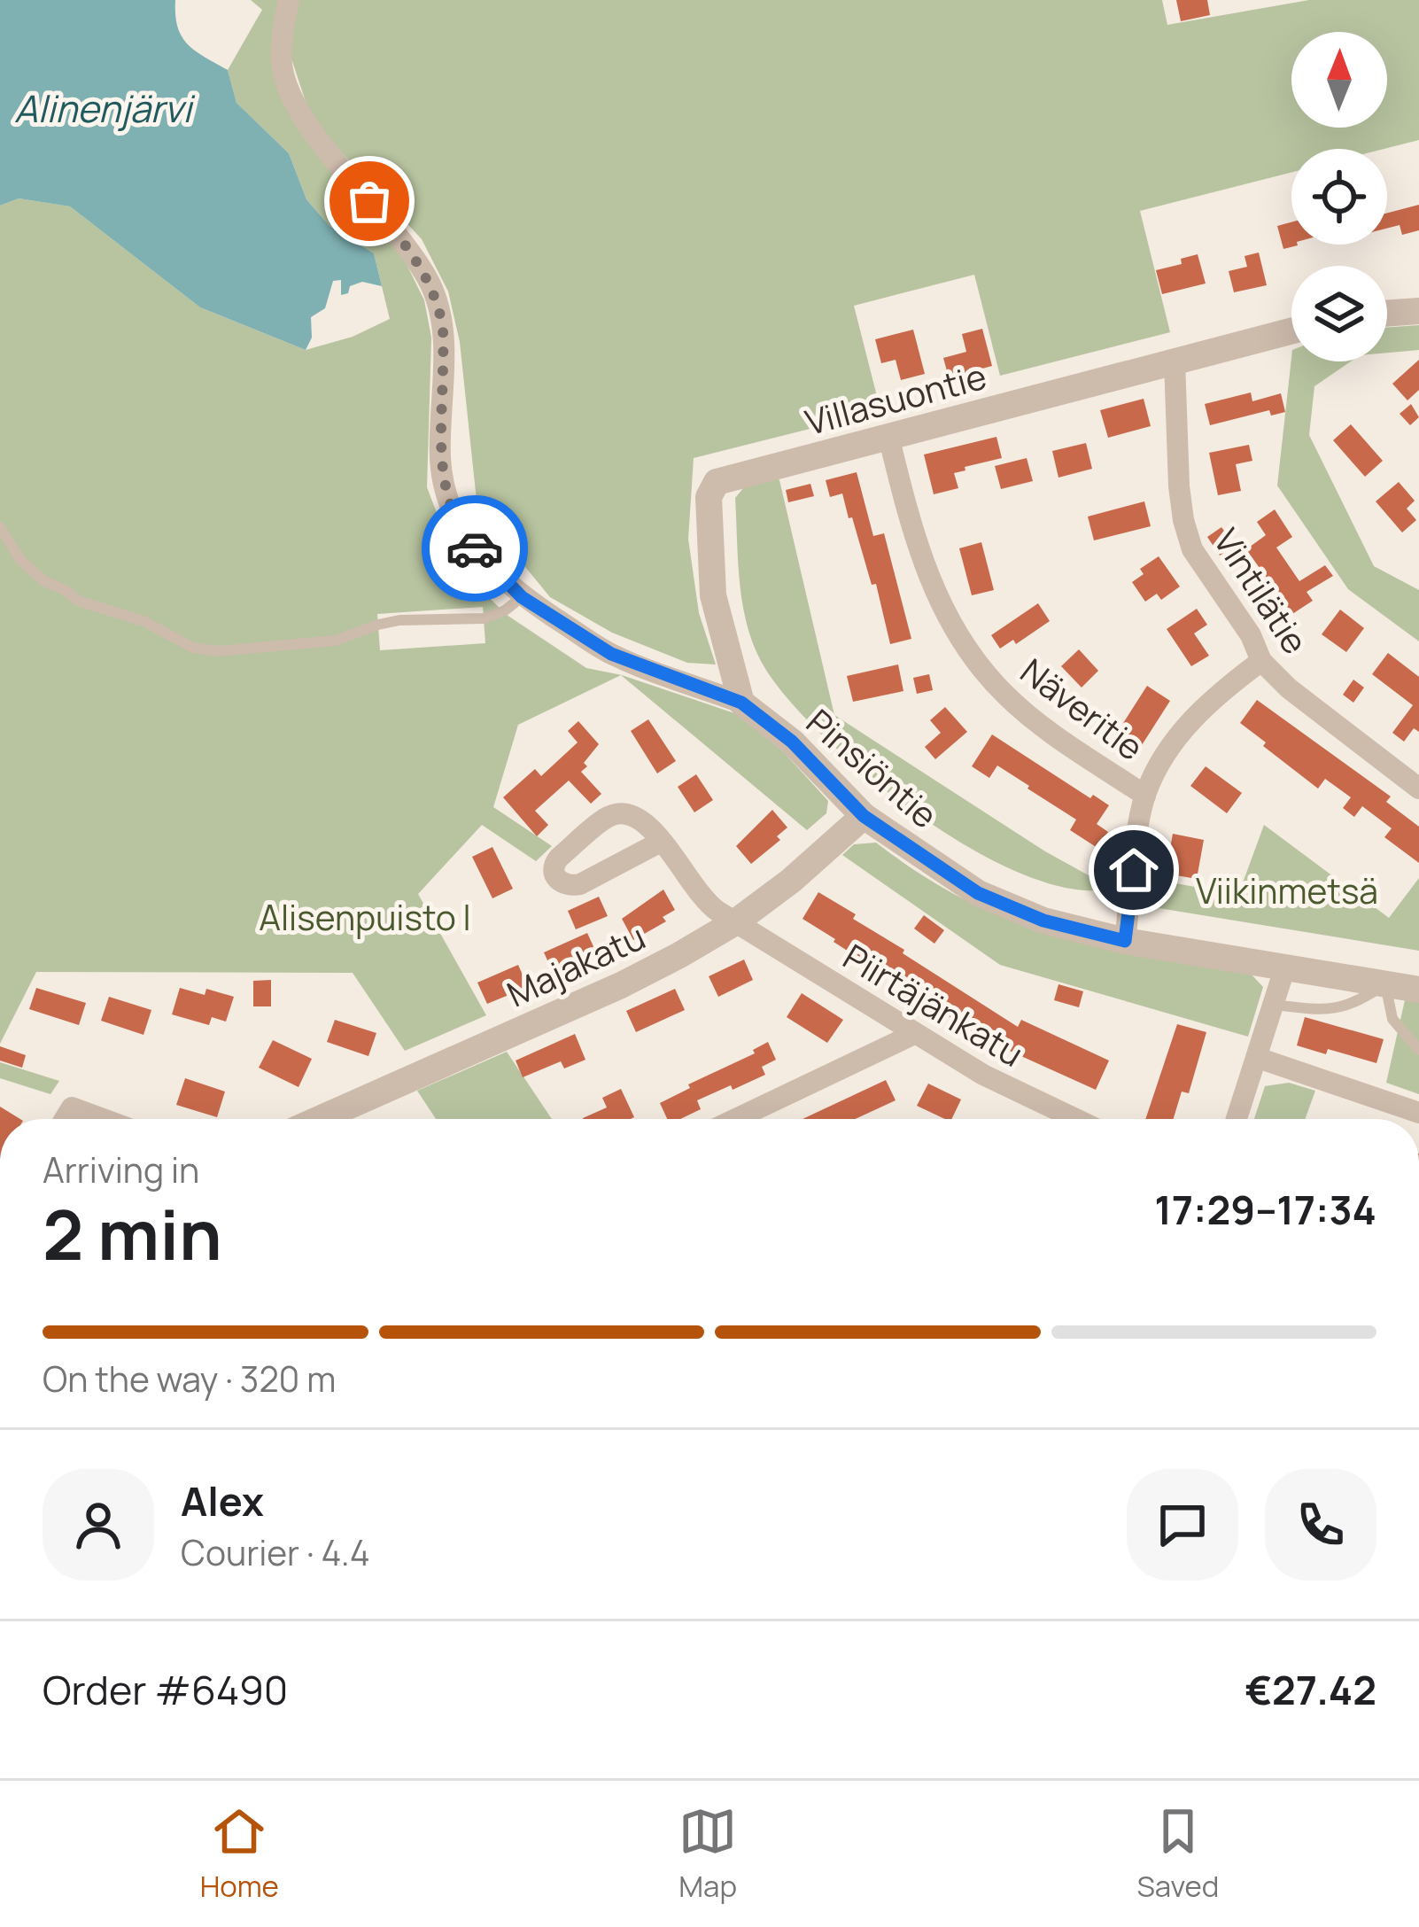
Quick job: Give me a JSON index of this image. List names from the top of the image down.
{
  "streets": {
    "street": [
      "Villasuontie",
      "Vintilätie",
      "Näveritie",
      "Pinsiöntie",
      "Majakatu",
      "Piirtäjänkatu"
    ]
  },
  "crossings": [
    ["Villasuontie", "Vintilätie"],
    ["Villasuontie", "Näveritie"],
    ["Villasuontie", "Pinsiöntie"],
    ["Pinsiöntie", "Majakatu"],
    ["Majakatu", "Piirtäjänkatu"]
  ],
  "water": ["Alinenjärvi"],
  "parks": ["Viikinmetsä", "Alisenpuisto I"],
  "north": "top",
  "page": {
    "heading": ["2 min", "Arriving in", "17:29–17:34"],
    "panel": [
      "Alex",
      "Courier · 4.4",
      "Order #6490",
      "€27.42"
    ],
    "bar": "On the way · 320 m",
    "tabs": ["Home", "Map", "Saved"]
  }
}
